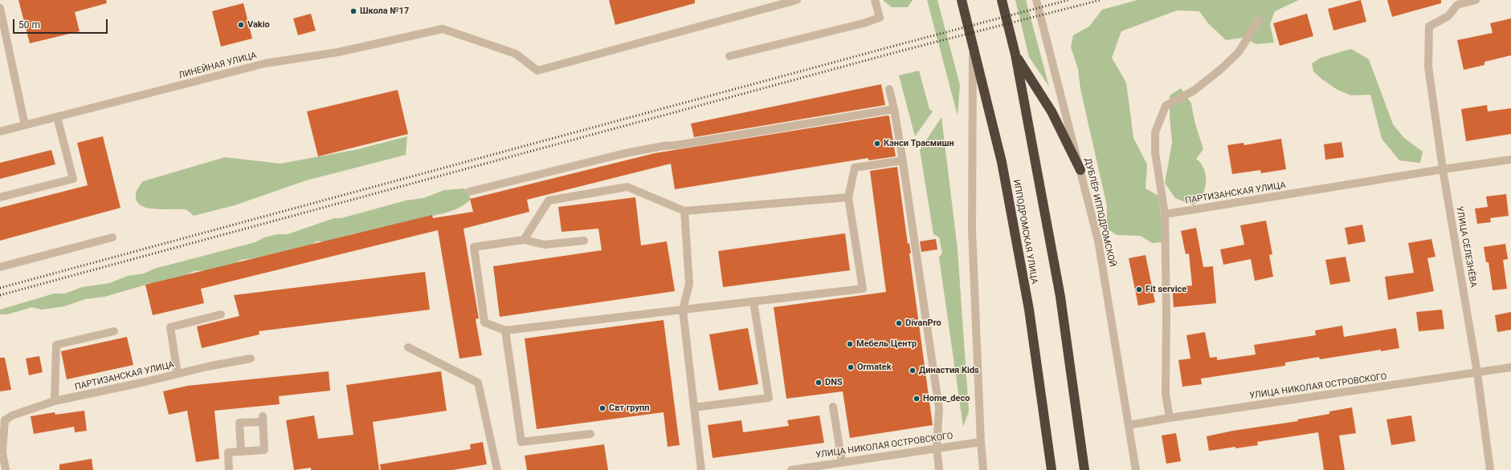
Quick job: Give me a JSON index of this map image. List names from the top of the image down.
{
  "streets": {
    "highway": ["ИППОДРОМСКАЯ УЛИЦА"],
    "street": [
      "ЛИНЕЙНАЯ УЛИЦА",
      "ПАРТИЗАНСКАЯ УЛИЦА",
      "ДУБЛЁР ИППОДРОМСКОЙ",
      "УЛИЦА СЕЛЕЗНЁВА",
      "УЛИЦА НИКОЛАЯ ОСТРОВСКОГО"
    ]
  },
  "crossings": [
    ["ПАРТИЗАНСКАЯ УЛИЦА", "УЛИЦА СЕЛЕЗНЁВА"],
    ["ДУБЛЁР ИППОДРОМСКОЙ", "УЛИЦА НИКОЛАЯ ОСТРОВСКОГО"],
    ["УЛИЦА СЕЛЕЗНЁВА", "УЛИЦА НИКОЛАЯ ОСТРОВСКОГО"]
  ],
  "places": [
    "Школа №17",
    "Vakio",
    "Кэнси Трасмишн",
    "Fit service",
    "DivanPro",
    "Мебель Центр",
    "Ormatek",
    "Династия Kids",
    "DNS",
    "Home_deco",
    "Свт групп"
  ],
  "scale_bar": "50 m"
}
